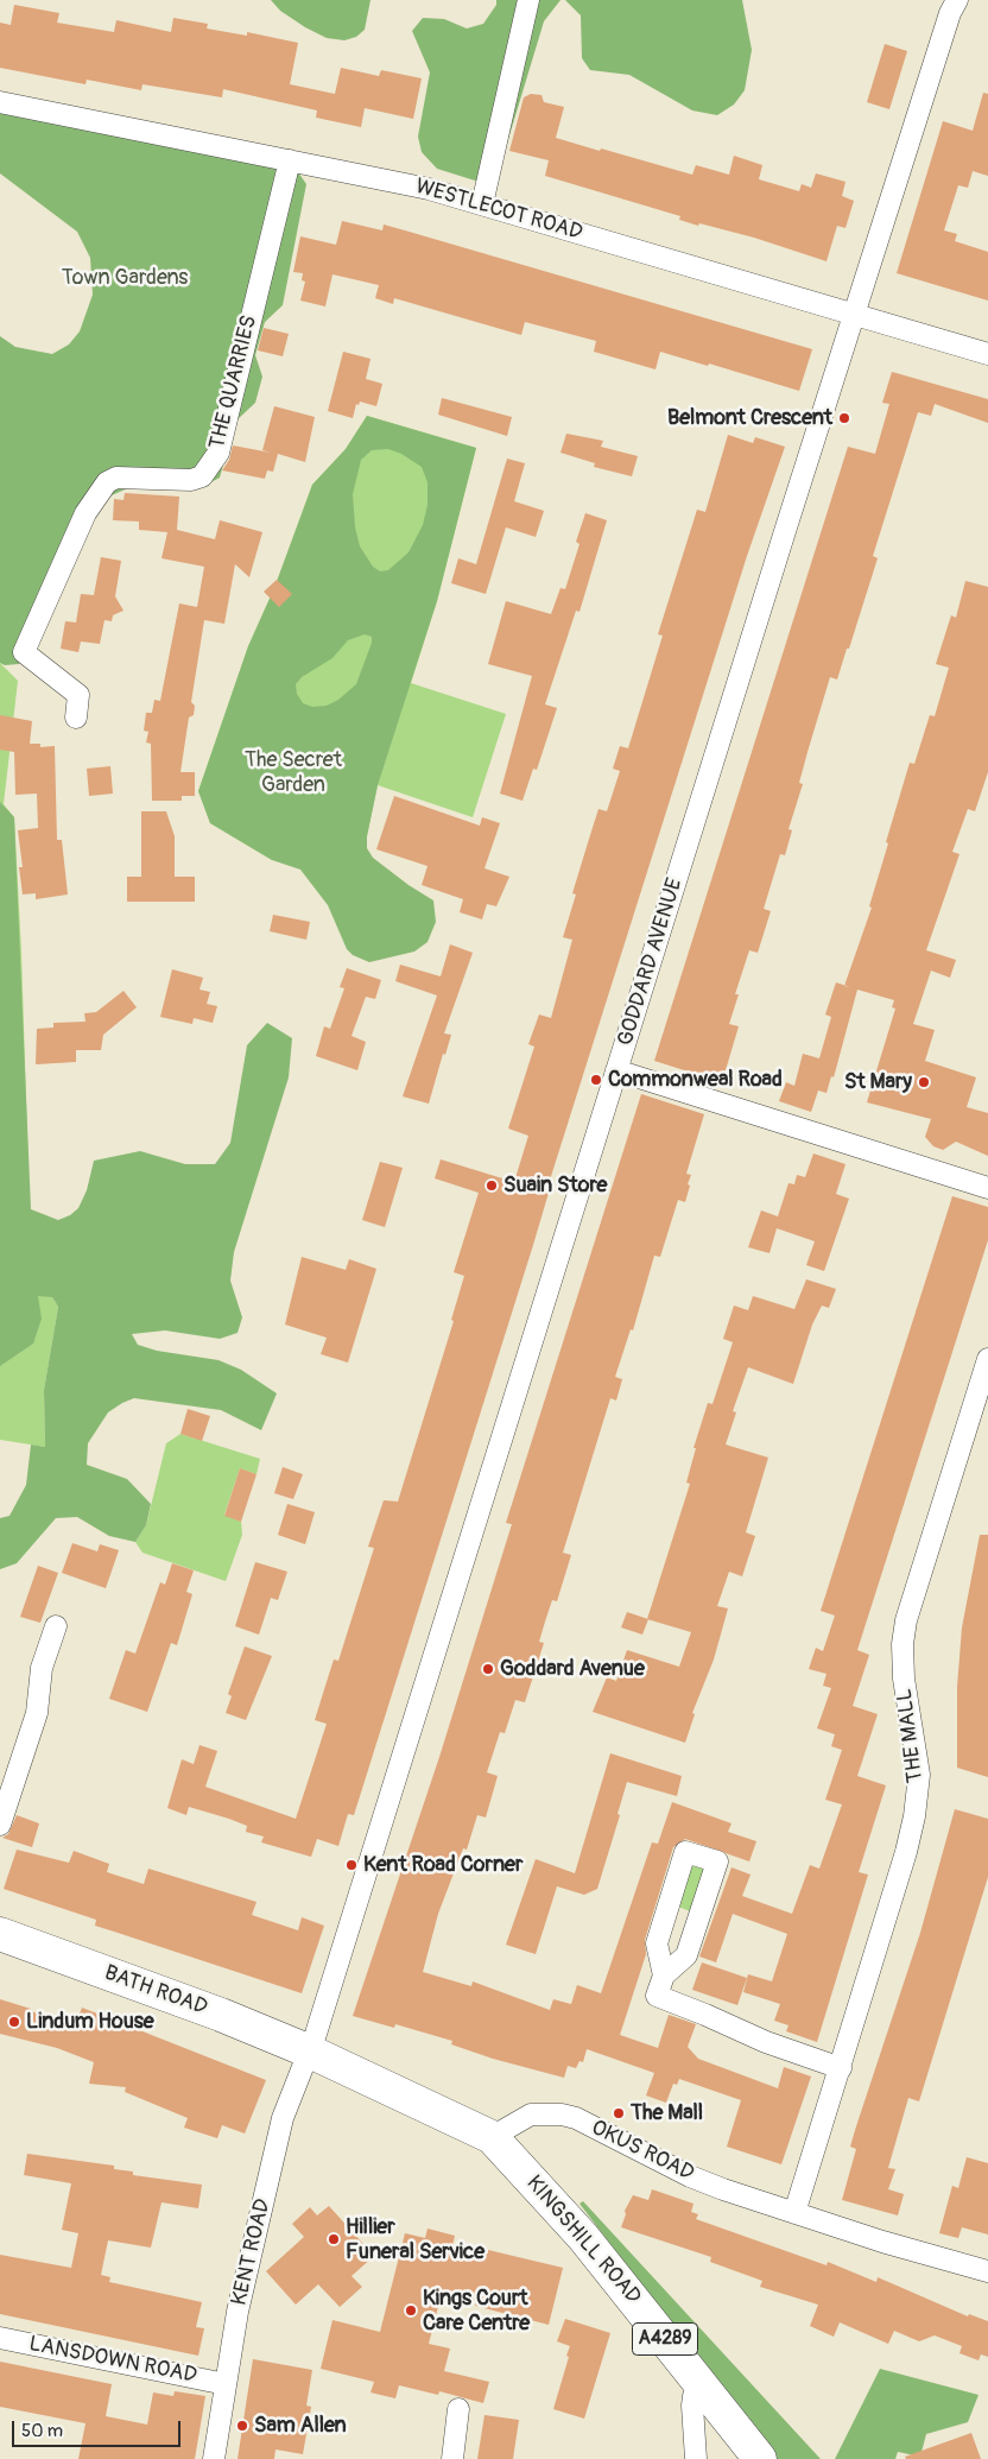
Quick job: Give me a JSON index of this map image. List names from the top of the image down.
{
  "streets": {
    "main road": ["BATH ROAD", "KINGSHILL ROAD", "A4289"],
    "street": [
      "WESTLECOT ROAD",
      "THE QUARRIES",
      "GODDARD AVENUE",
      "THE MALL",
      "OKUS ROAD",
      "KENT ROAD",
      "LANSDOWN ROAD"
    ]
  },
  "crossings": [
    ["WESTLECOT ROAD", "THE QUARRIES"],
    ["WESTLECOT ROAD", "GODDARD AVENUE"],
    ["GODDARD AVENUE", "BATH ROAD"],
    ["GODDARD AVENUE", "KENT ROAD"],
    ["GODDARD AVENUE", "A4289"],
    ["THE MALL", "OKUS ROAD"],
    ["BATH ROAD", "KENT ROAD"],
    ["BATH ROAD", "A4289"],
    ["OKUS ROAD", "KINGSHILL ROAD"],
    ["OKUS ROAD", "A4289"],
    ["KINGSHILL ROAD", "A4289"],
    ["KENT ROAD", "A4289"],
    ["KENT ROAD", "LANSDOWN ROAD"]
  ],
  "parks": ["Town Gardens", "The Secret Garden"],
  "places": [
    "Belmont Crescent",
    "Commonweal Road",
    "St Mary",
    "Suain Store",
    "Goddard Avenue",
    "Kent Road Corner",
    "Lindum House",
    "The Mall",
    "Hillier Funeral Service",
    "Kings Court Care Centre",
    "Sam Allen"
  ],
  "scale_bar": "50 m"
}
